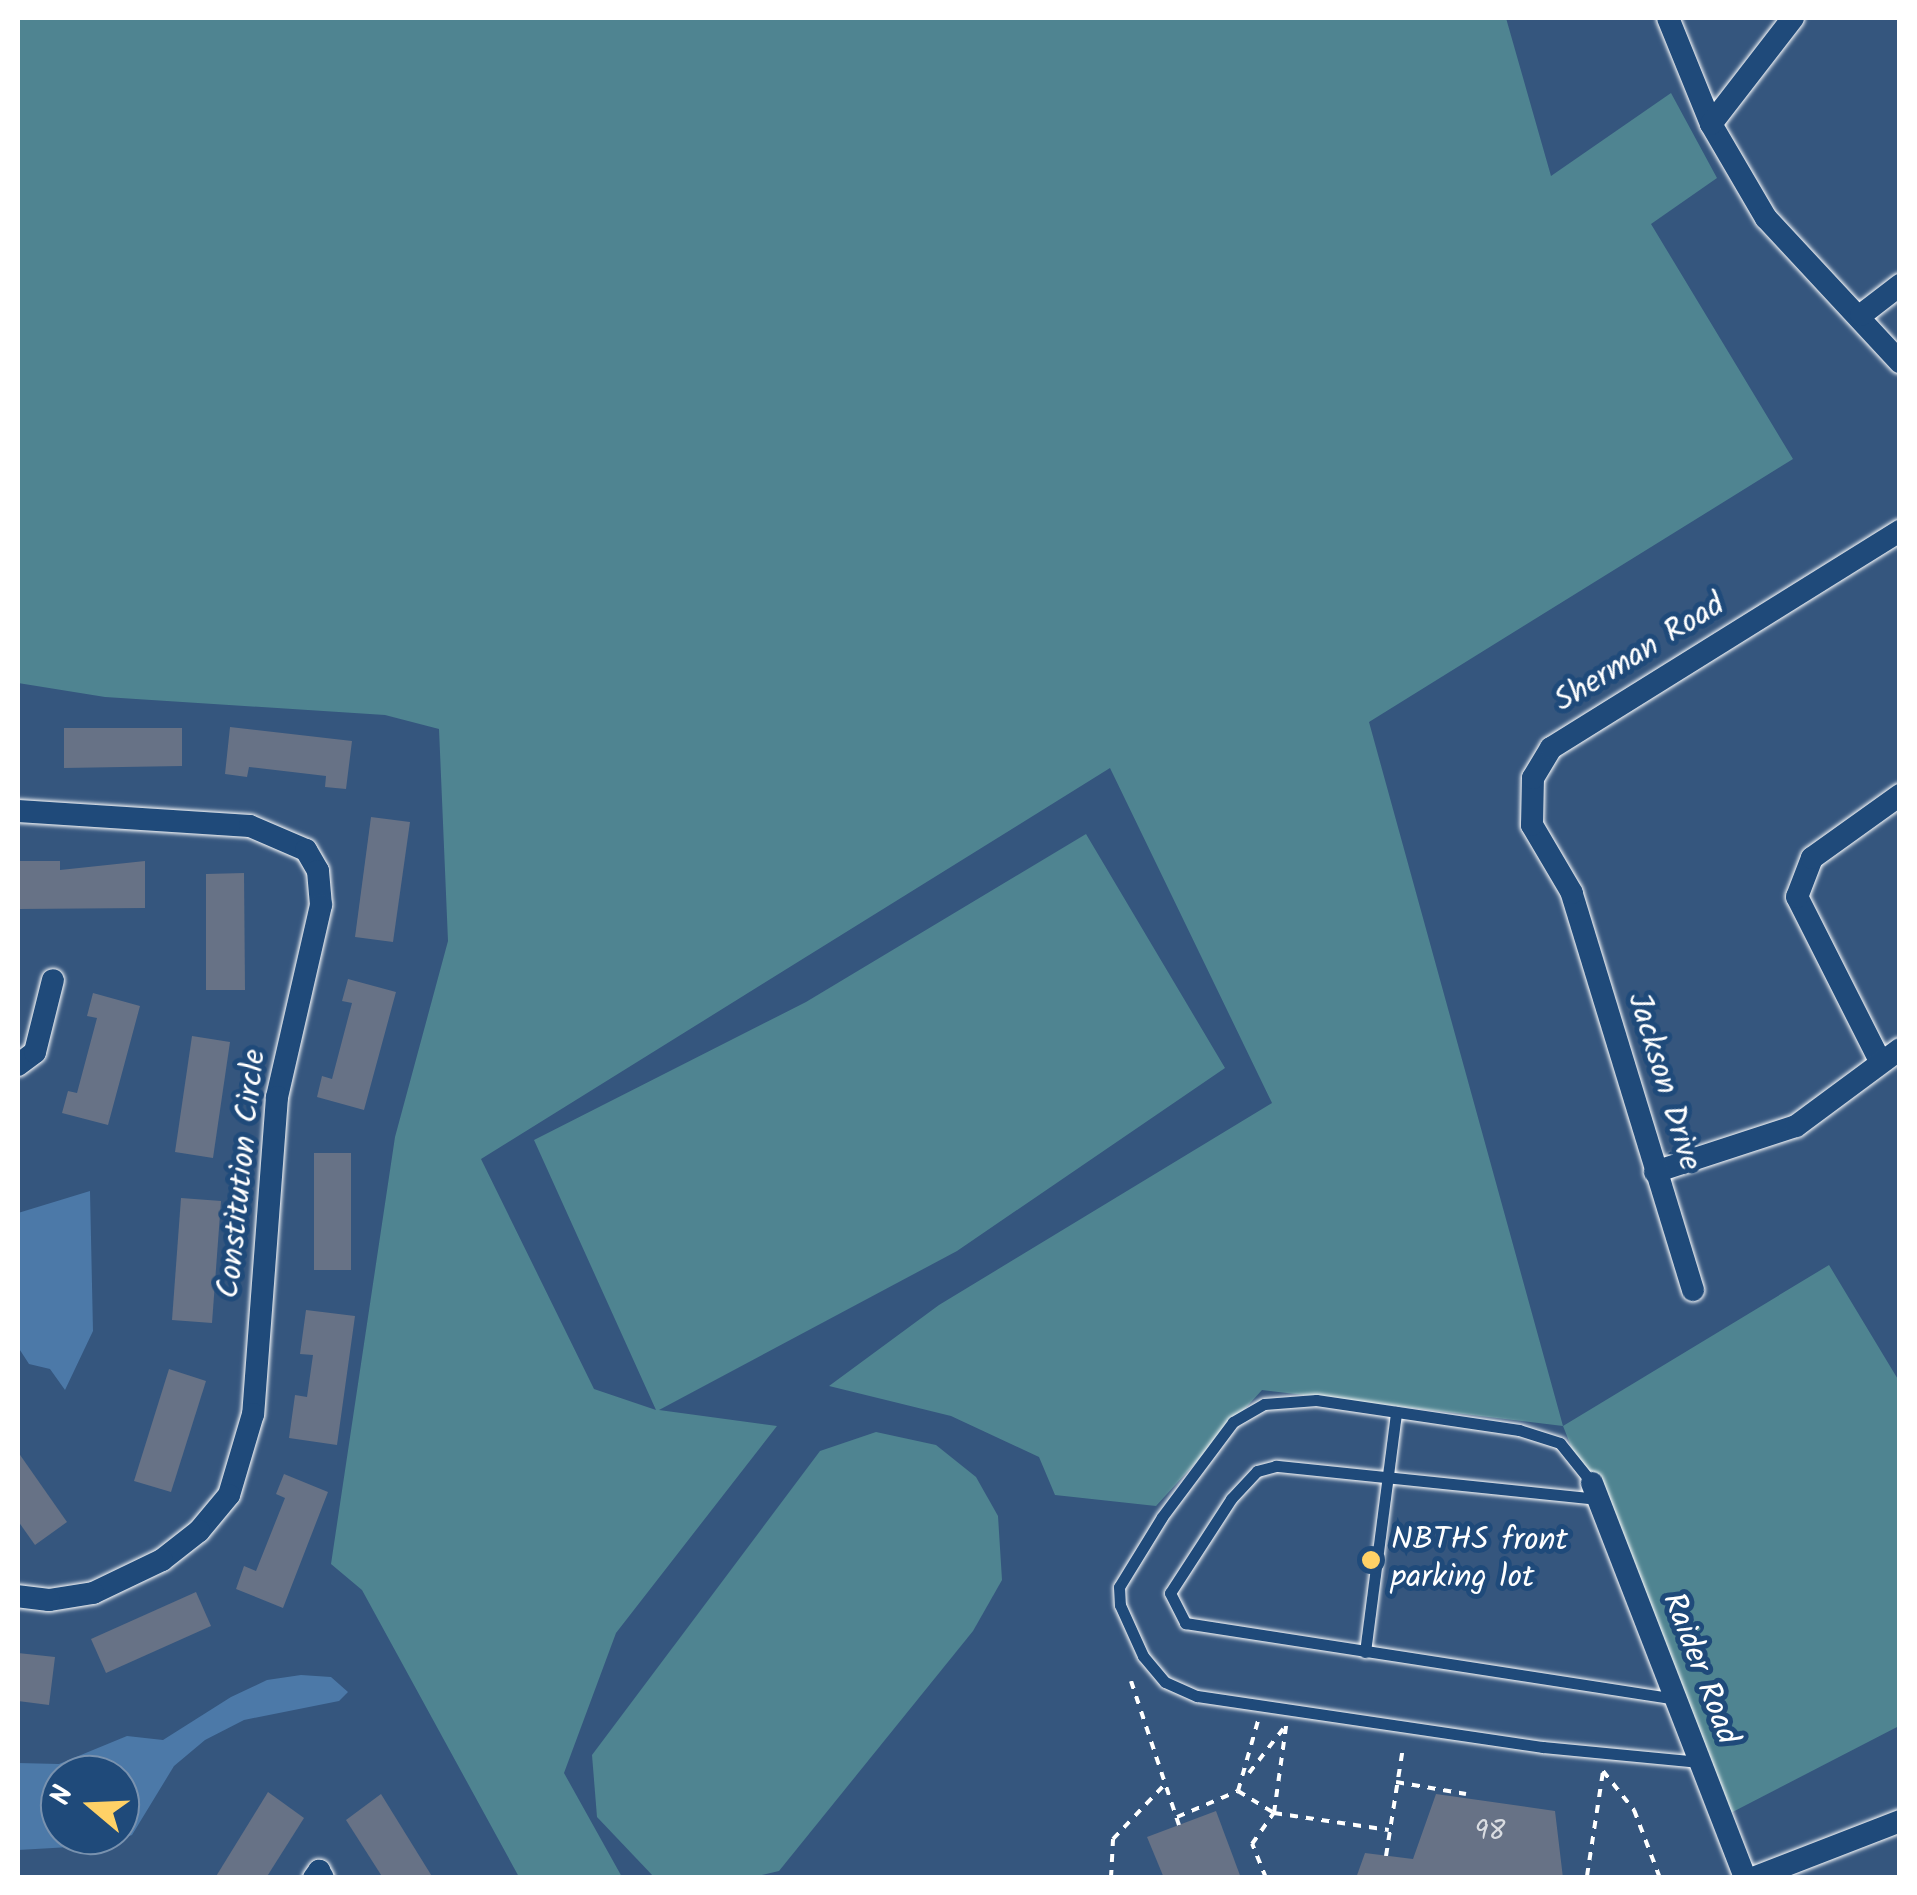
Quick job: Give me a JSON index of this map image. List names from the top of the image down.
{
  "streets": {
    "street": [
      "Sherman Road",
      "Jackson Drive",
      "Constitution Circle",
      "Raider Road"
    ]
  },
  "crossings": [
    ["Sherman Road", "Jackson Drive"]
  ],
  "places": ["NBTHS front parking lot"],
  "house_numbers": ["98"],
  "north": "left"
}
